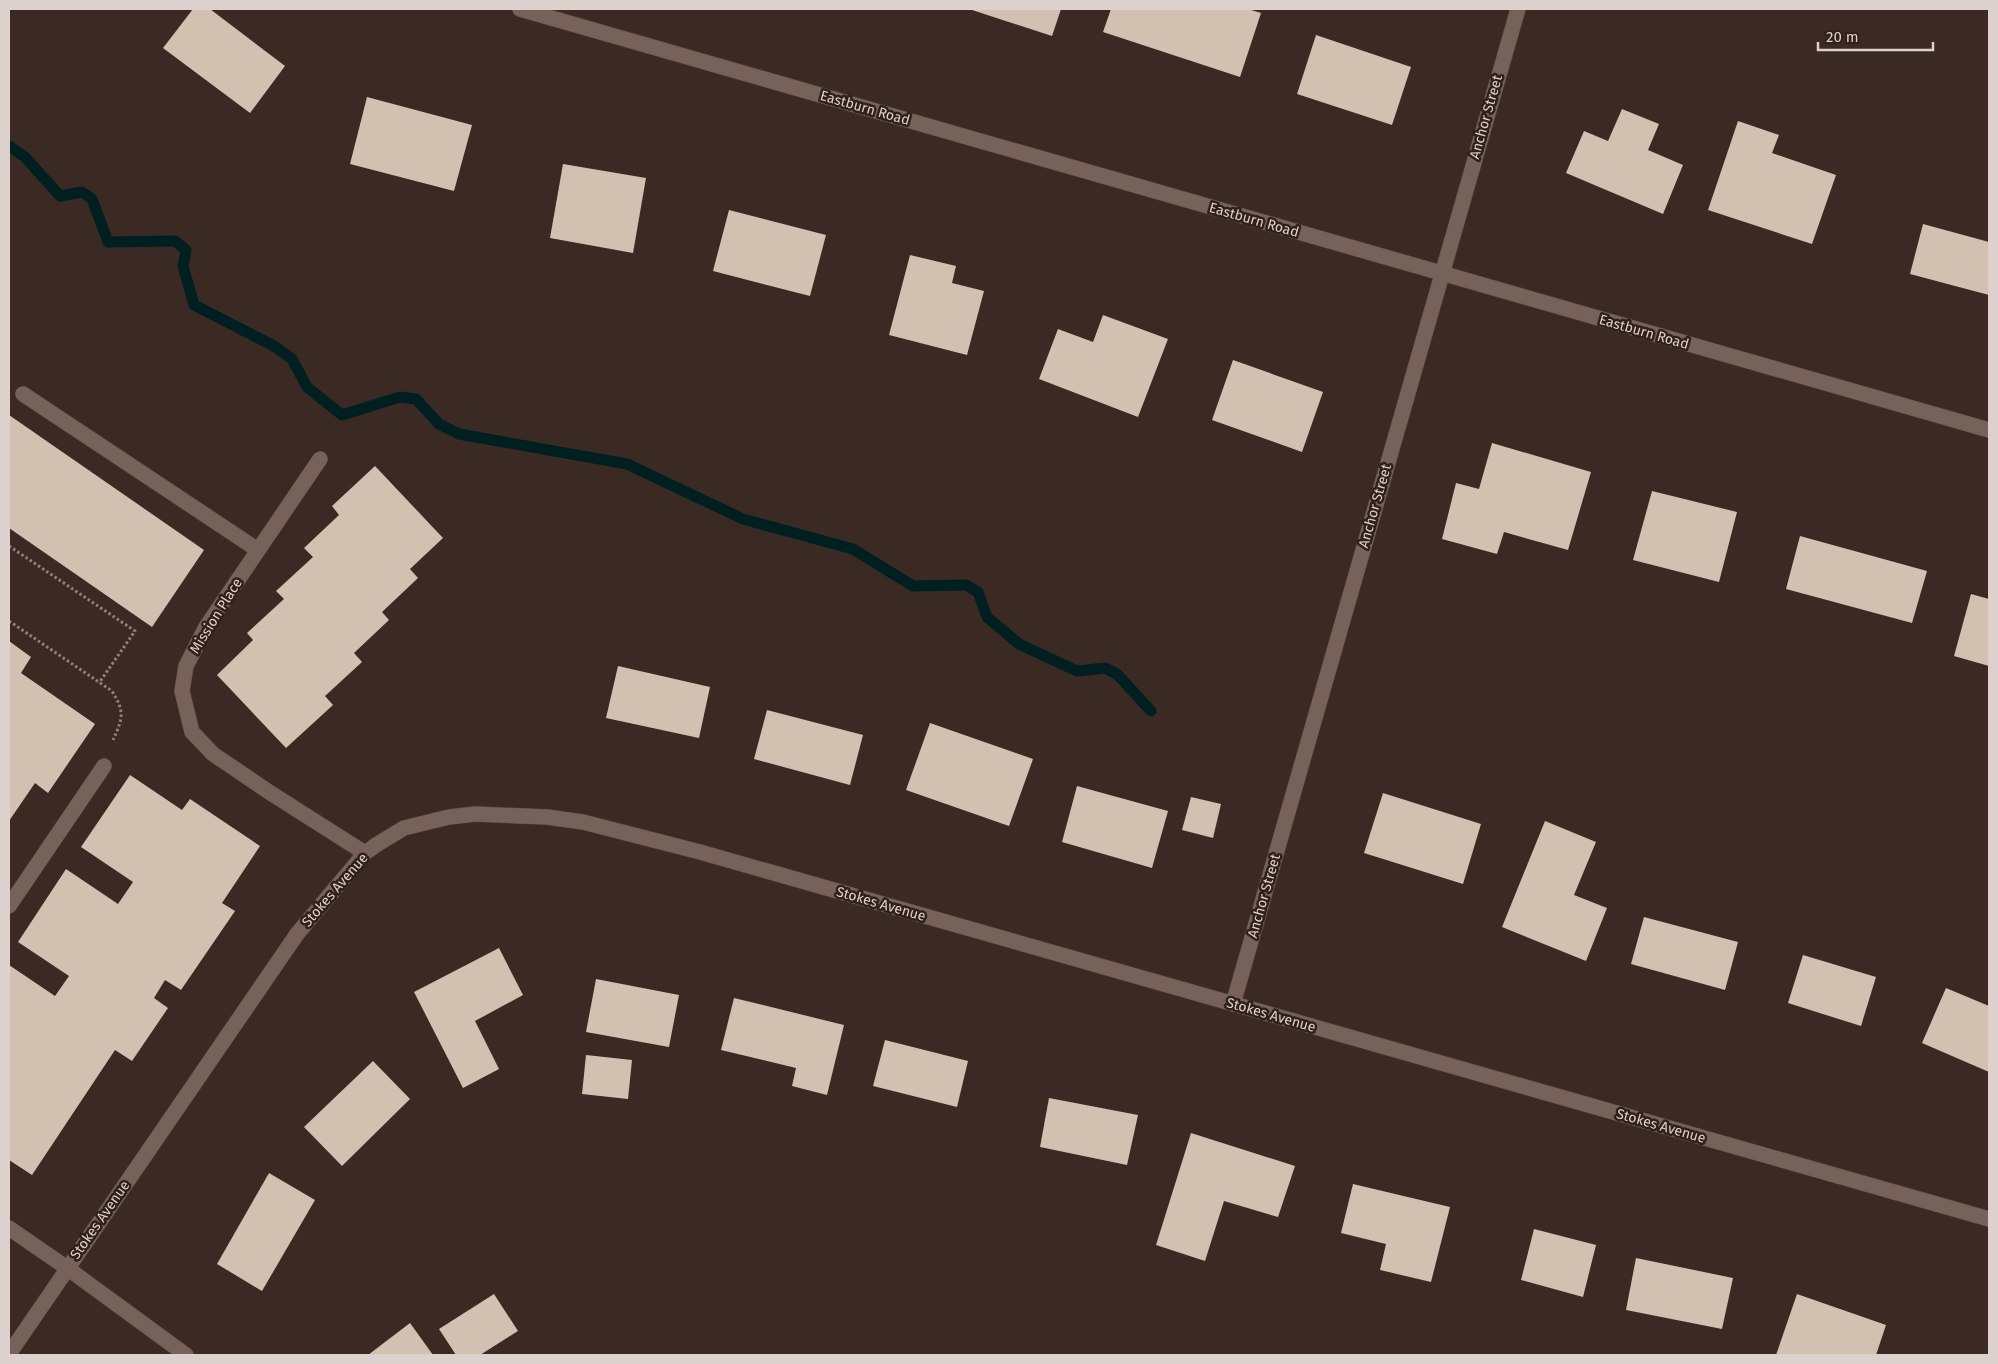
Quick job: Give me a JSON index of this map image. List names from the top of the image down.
{
  "streets": {
    "street": [
      "Eastburn Road",
      "Anchor Street",
      "Mission Place",
      "Stokes Avenue"
    ]
  },
  "crossings": [
    ["Eastburn Road", "Anchor Street"],
    ["Anchor Street", "Stokes Avenue"],
    ["Mission Place", "Stokes Avenue"]
  ],
  "scale_bar": "20 m"
}
